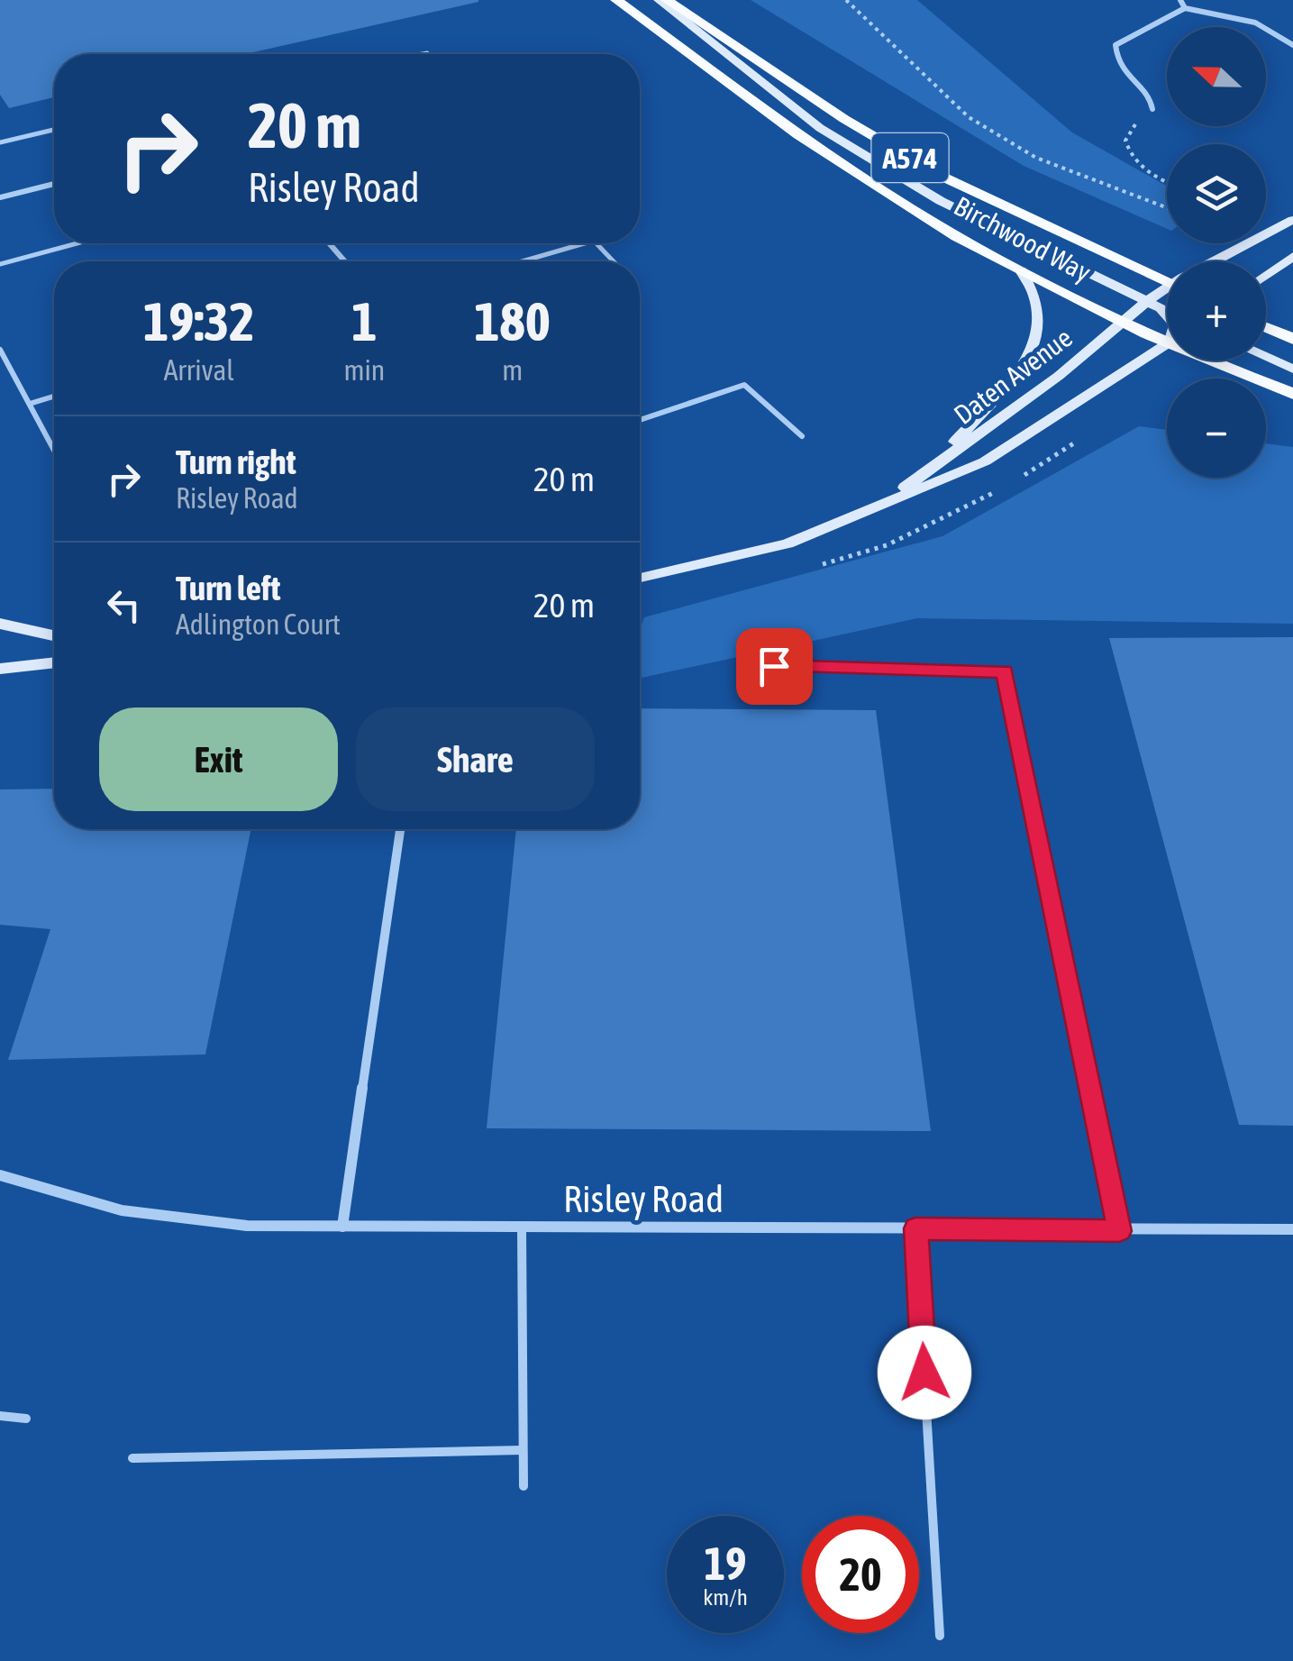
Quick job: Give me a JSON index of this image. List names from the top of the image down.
{
  "streets": {
    "main road": ["A574", "Birchwood Way"],
    "street": ["Daten Avenue", "Risley Road"]
  },
  "crossings": [
    ["A574", "Daten Avenue"],
    ["Birchwood Way", "Daten Avenue"]
  ],
  "north": "left",
  "page": {
    "map_buttons": ["+", "−"],
    "turn": ["20 m", "Risley Road"],
    "eta": [
      "19:32",
      "Arrival",
      "1",
      "min",
      "180",
      "m"
    ],
    "list": [
      {
        "name": "Turn right",
        "note": "Risley Road",
        "value": "20 m"
      },
      {
        "name": "Turn left",
        "note": "Adlington Court",
        "value": "20 m"
      }
    ],
    "buttons": ["Exit", "Share"],
    "speed": "19 km/h",
    "limit": "20"
  }
}
